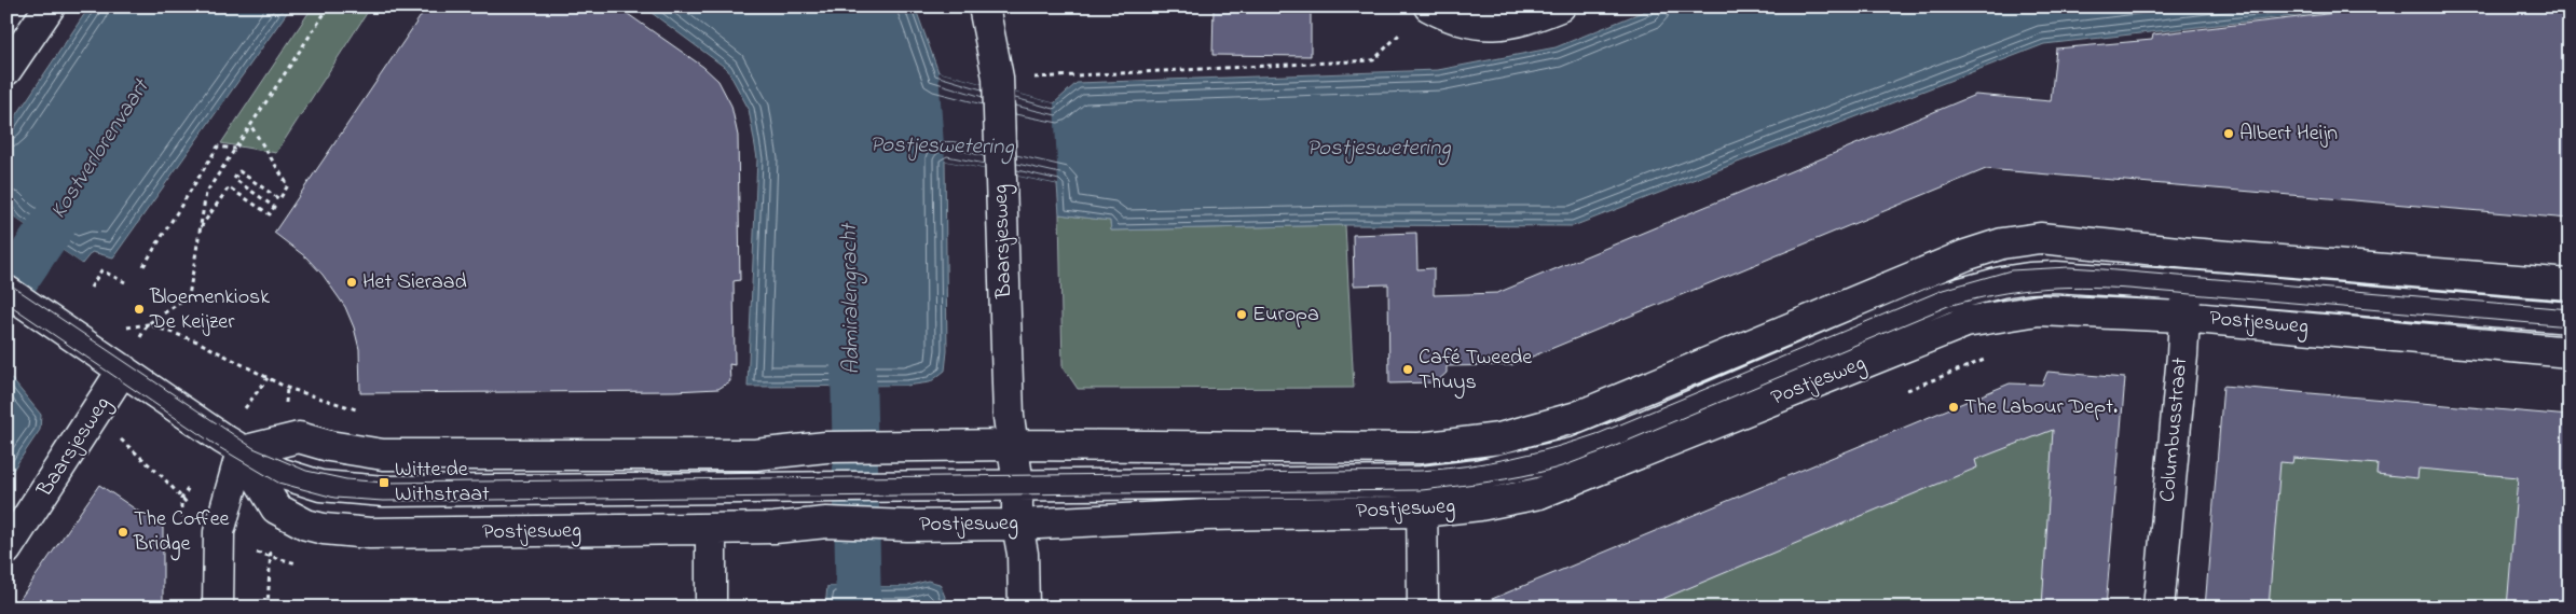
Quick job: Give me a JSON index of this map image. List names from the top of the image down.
{
  "streets": {
    "street": ["Baarsjesweg", "Postjesweg", "Columbusstraat"]
  },
  "crossings": [
    ["Baarsjesweg", "Postjesweg"],
    ["Postjesweg", "Columbusstraat"]
  ],
  "water": ["Postjeswetering", "Kostverlorenvaart", "Admiralengracht"],
  "places": {
    "other": [
      "Albert Heijn",
      "Het Sieraad",
      "Bloemenkiosk De Keijzer",
      "Europa",
      "Café Tweede Thuys",
      "The Labour Dept.",
      "The Coffee Bridge"
    ],
    "transit": ["Witte de Withstraat"]
  }
}
